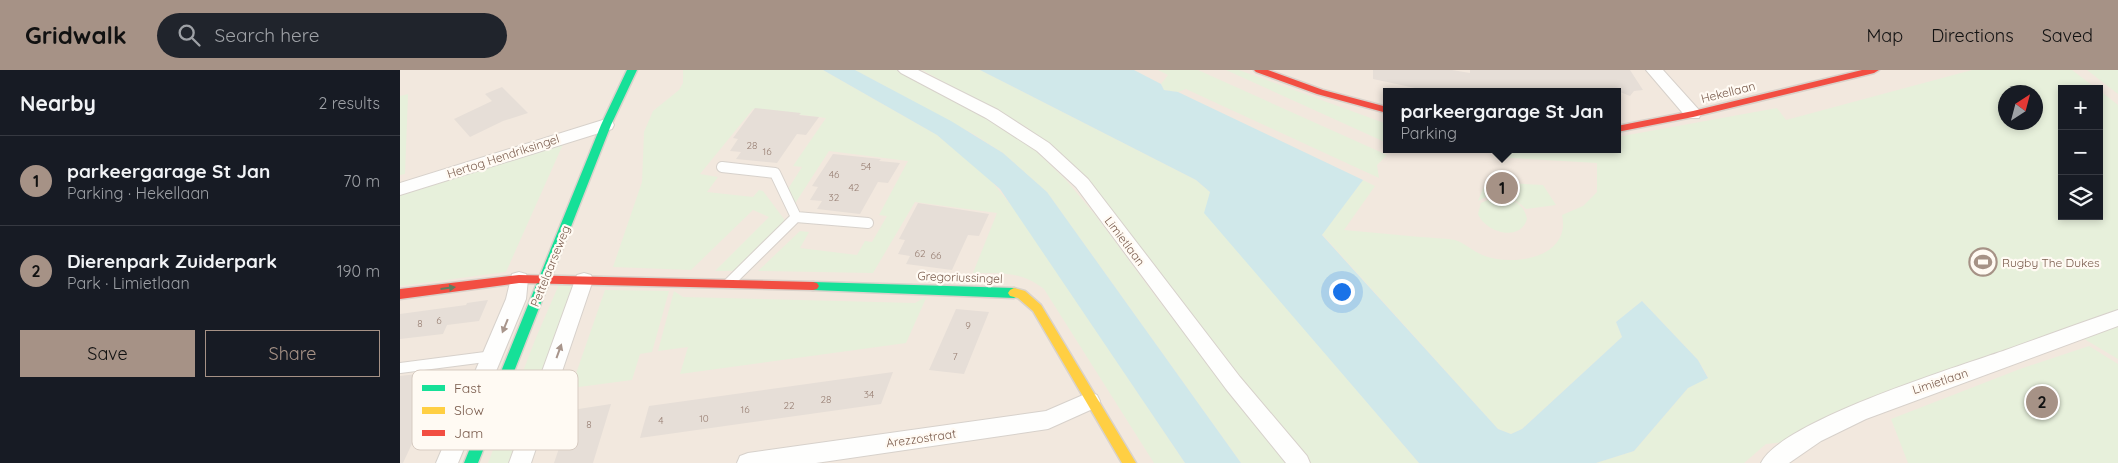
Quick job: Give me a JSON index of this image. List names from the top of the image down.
{
  "streets": {
    "street": [
      "Hekellaan",
      "Hertog Hendriksingel",
      "Limietlaan",
      "Pettelaarseweg",
      "Gregoriussingel",
      "Arezzostraat"
    ]
  },
  "crossings": [
    ["Hertog Hendriksingel", "Pettelaarseweg"],
    ["Pettelaarseweg", "Gregoriussingel"],
    ["Gregoriussingel", "Arezzostraat"]
  ],
  "places": {
    "sports": ["Rugby The Dukes"]
  },
  "house_numbers": [
    "28",
    "16",
    "54",
    "46",
    "42",
    "32",
    "62",
    "66",
    "6",
    "8",
    "9",
    "7",
    "34",
    "28",
    "22",
    "16",
    "10",
    "4",
    "8"
  ],
  "legend": ["Fast", "Slow", "Jam"],
  "north": "top right",
  "page": {
    "header": "Gridwalk",
    "search": "Search here",
    "nav": ["Map", "Directions", "Saved"],
    "heading": ["Nearby", "2 results"],
    "map_buttons": ["+", "−"],
    "popup": ["parkeergarage St Jan", "Parking"],
    "list": [
      {
        "mark": "1",
        "name": "parkeergarage St Jan",
        "note": "Parking · Hekellaan",
        "value": "70 m"
      },
      {
        "mark": "2",
        "name": "Dierenpark Zuiderpark",
        "note": "Park · Limietlaan",
        "value": "190 m"
      }
    ],
    "pins": ["1", "2"],
    "buttons": ["Save", "Share"]
  }
}
